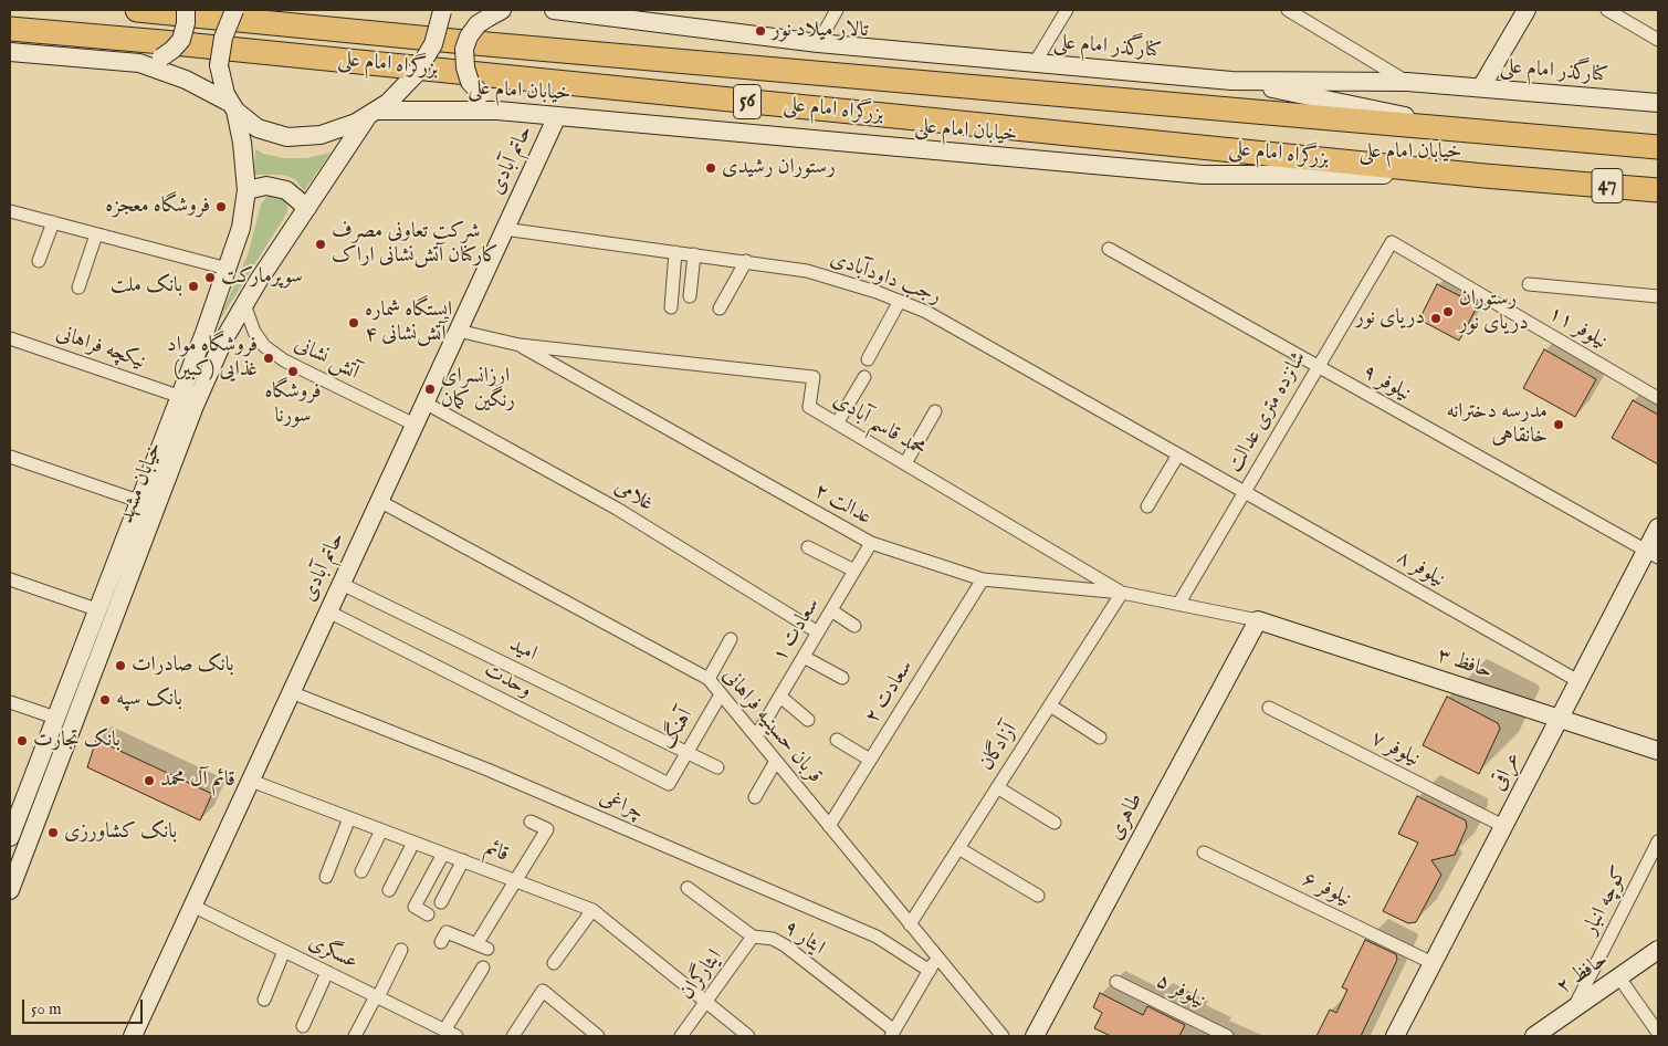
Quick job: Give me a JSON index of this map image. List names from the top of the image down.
{
  "streets": {
    "highway": ["بزرگراه امام علی", "56", "47"],
    "main road": [
      "کنارگذر امام علی",
      "خیابان امام علی",
      "حاتم آبادی",
      "خیابان مشهد",
      "حافظ ۳",
      "عراقی",
      "طاهری",
      "حافظ ۲"
    ],
    "street": [
      "رجب داودآبادی",
      "نیلوفر ۱۱",
      "نیکچه فراهانی",
      "آتش نشانی",
      "نیلوفر ۹",
      "شانزده متری عدالت",
      "محمد قاسم آبادی",
      "غلامی",
      "عدالت ۲",
      "نیلوفر ۸",
      "سعادت ۱",
      "امید",
      "وحدت",
      "سعادت ۲",
      "قربان حسینیه فراهانی",
      "آهنگ",
      "آزادگان",
      "نیلوفر ۷",
      "چراغی",
      "قائم",
      "نیلوفر ۶",
      "کوچه انبار",
      "ایثار ۹",
      "عسگری",
      "ایثارگران",
      "نیلوفر ۵"
    ]
  },
  "crossings": [
    ["کنارگذر امام علی", "47"],
    ["بزرگراه امام علی", "خیابان امام علی"],
    ["بزرگراه امام علی", "47"],
    ["خیابان امام علی", "حاتم آبادی"],
    ["خیابان امام علی", "47"],
    ["خیابان امام علی", "خیابان مشهد"],
    ["حاتم آبادی", "رجب داودآبادی"],
    ["حاتم آبادی", "آتش نشانی"],
    ["حاتم آبادی", "محمد قاسم آبادی"],
    ["حاتم آبادی", "غلامی"],
    ["حاتم آبادی", "امید"],
    ["حاتم آبادی", "وحدت"],
    ["حاتم آبادی", "قربان حسینیه فراهانی"],
    ["حاتم آبادی", "چراغی"],
    ["حاتم آبادی", "قائم"],
    ["حاتم آبادی", "عسگری"],
    ["47", "خیابان مشهد"],
    ["رجب داودآبادی", "شانزده متری عدالت"],
    ["رجب داودآبادی", "نیلوفر ۸"],
    ["نیلوفر ۱۱", "شانزده متری عدالت"],
    ["نیکچه فراهانی", "خیابان مشهد"],
    ["آتش نشانی", "خیابان مشهد"],
    ["نیلوفر ۹", "شانزده متری عدالت"],
    ["نیلوفر ۹", "عراقی"],
    ["شانزده متری عدالت", "عدالت ۲"],
    ["شانزده متری عدالت", "نیلوفر ۸"],
    ["محمد قاسم آبادی", "عدالت ۲"],
    ["محمد قاسم آبادی", "آزادگان"],
    ["غلامی", "سعادت ۱"],
    ["عدالت ۲", "سعادت ۱"],
    ["عدالت ۲", "حافظ ۳"],
    ["عدالت ۲", "سعادت ۲"],
    ["عدالت ۲", "آزادگان"],
    ["عدالت ۲", "طاهری"],
    ["نیلوفر ۸", "عراقی"],
    ["سعادت ۱", "قربان حسینیه فراهانی"],
    ["امید", "آهنگ"],
    ["حافظ ۳", "عراقی"],
    ["حافظ ۳", "طاهری"],
    ["وحدت", "آهنگ"],
    ["سعادت ۲", "قربان حسینیه فراهانی"],
    ["قربان حسینیه فراهانی", "آهنگ"],
    ["قربان حسینیه فراهانی", "آزادگان"],
    ["نیلوفر ۷", "عراقی"],
    ["عراقی", "نیلوفر ۶"],
    ["قائم", "ایثارگران"],
    ["کوچه انبار", "حافظ ۲"],
    ["ایثار ۹", "ایثارگران"]
  ],
  "places": [
    "تالار میلاد نور",
    "رستوران رشیدی",
    "فروشگاه معجزه",
    "شرکت تعاونی مصرف کارکنان آتش‌نشانی اراک",
    "سوپرمارکت",
    "بانک ملت",
    "رستوران دریای نور",
    "دریای نور",
    "ایستگاه شماره ۴ آتش‌نشانی",
    "فروشگاه مواد غذایی (کبیر)",
    "فروشگاه سورنا",
    "ارزانسرای رنگین کمان",
    "مدرسه دخترانه خانقاهی",
    "بانک صادرات",
    "بانک سپه",
    "بانک تجارت",
    "قائم آل محمد",
    "بانک کشاورزی"
  ],
  "scale_bar": "50 m"
}
